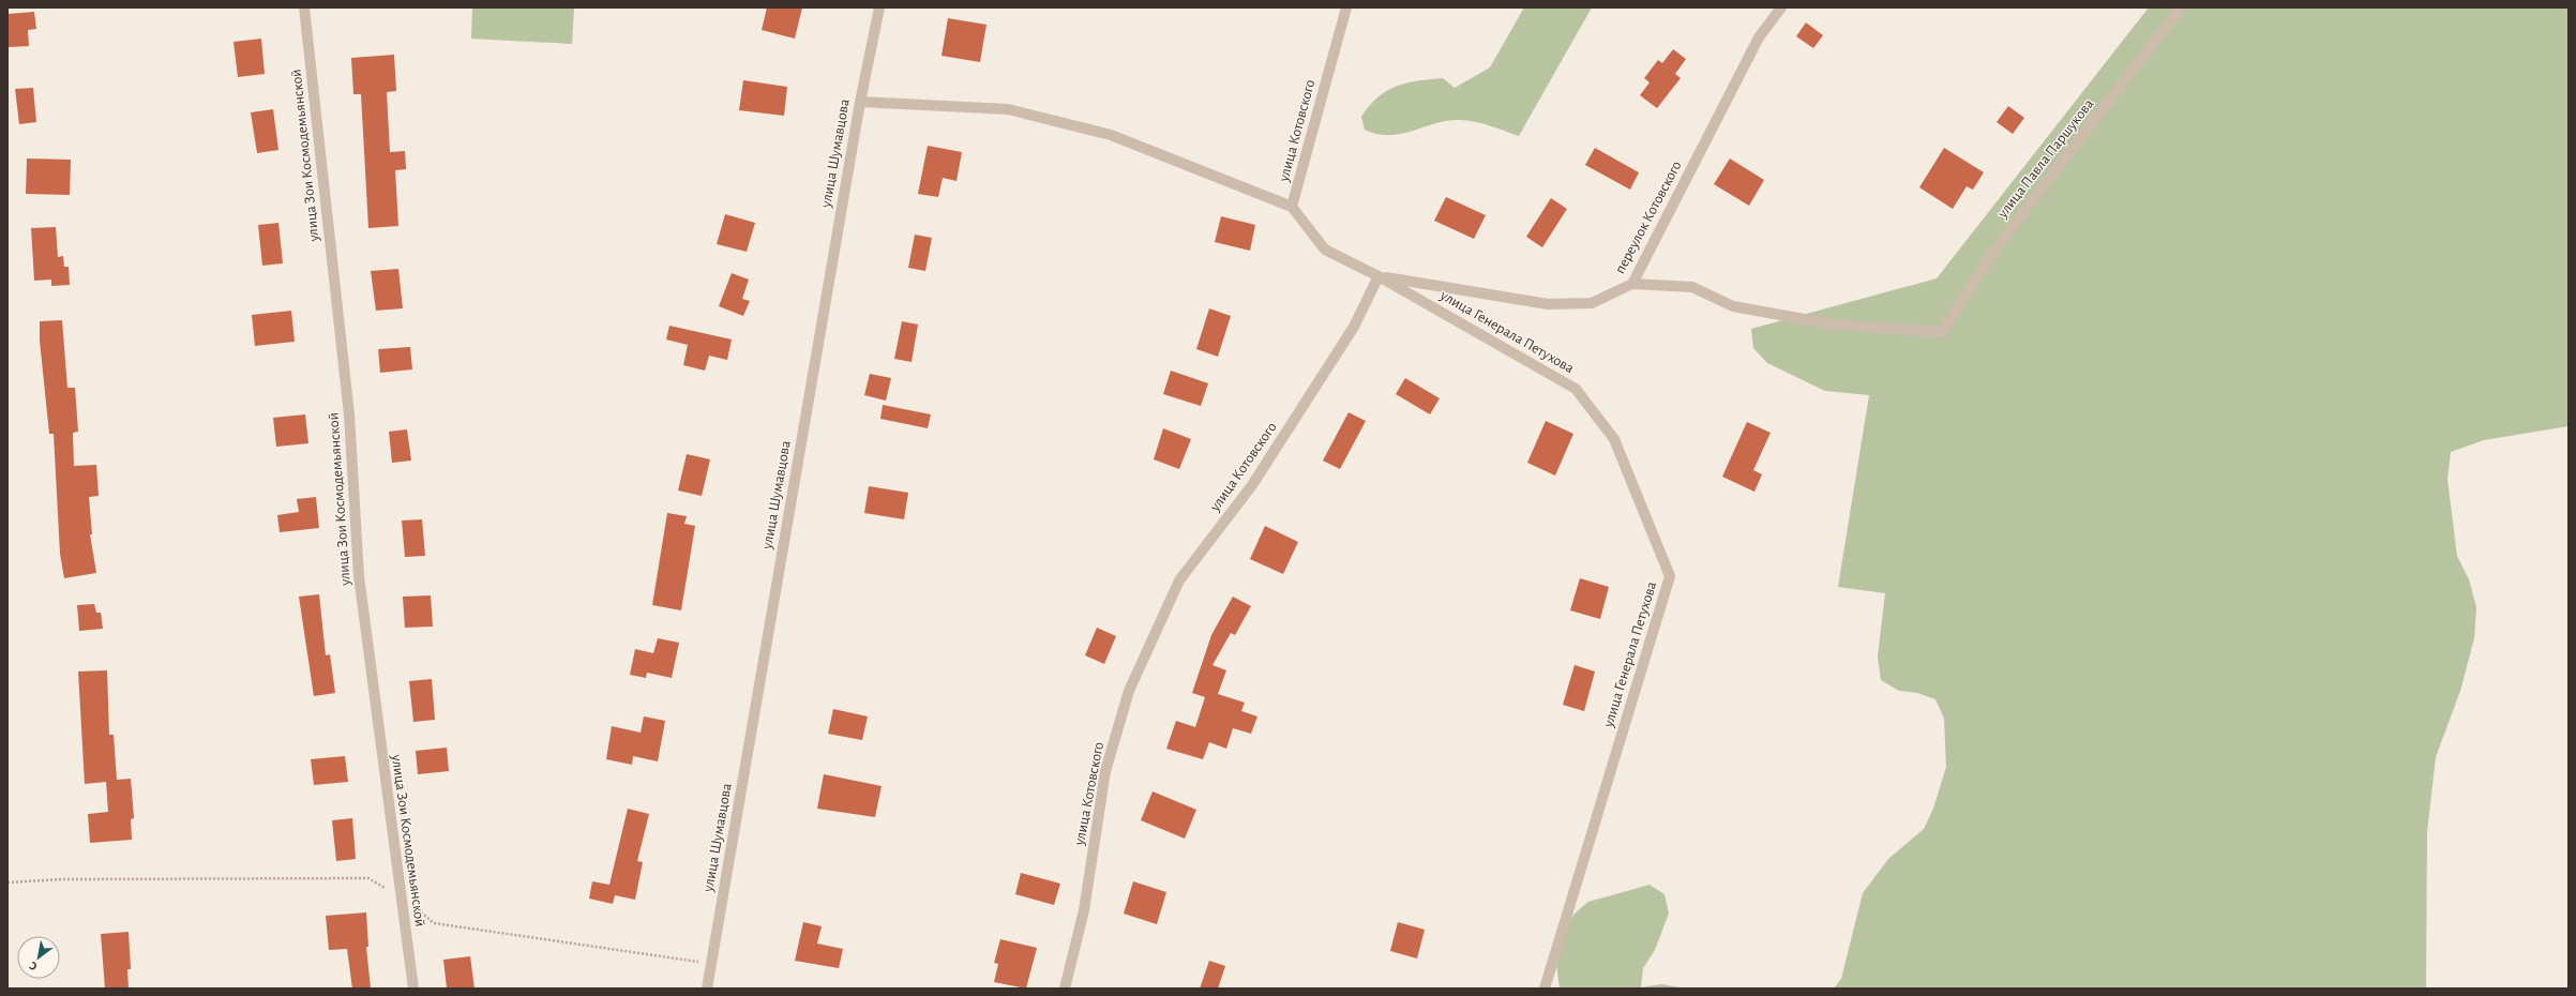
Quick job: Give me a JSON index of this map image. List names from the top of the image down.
{
  "streets": {
    "street": [
      "улица Котовского",
      "улица Шумавцова",
      "улица Зои Космодемьянской",
      "улица Павла Паршукова",
      "переулок Котовского",
      "улица Генерала Петухова"
    ]
  },
  "crossings": [
    ["улица Котовского", "переулок Котовского"],
    ["улица Котовского", "улица Генерала Петухова"],
    ["улица Павла Паршукова", "переулок Котовского"],
    ["переулок Котовского", "улица Генерала Петухова"]
  ],
  "north": "bottom left"
}
